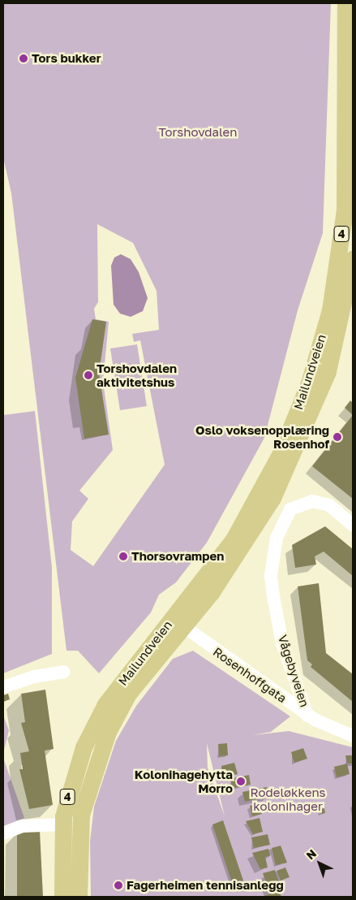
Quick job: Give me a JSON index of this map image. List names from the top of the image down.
{
  "streets": {
    "main road": ["4", "Mailundveien"],
    "street": ["Vågebyveien", "Rosenhoffgata"]
  },
  "crossings": [
    ["4", "Mailundveien"],
    ["Mailundveien", "Rosenhoffgata"],
    ["Vågebyveien", "Rosenhoffgata"]
  ],
  "parks": ["Torshovdalen", "Rodeløkkens kolonihager"],
  "places": [
    "Tors bukker",
    "Torshovdalen aktivitetshus",
    "Oslo voksenopplæring Rosenhof",
    "Thorsovrampen",
    "Kolonihagehytta Morro",
    "Fagerheimen tennisanlegg"
  ],
  "north": "top left"
}
